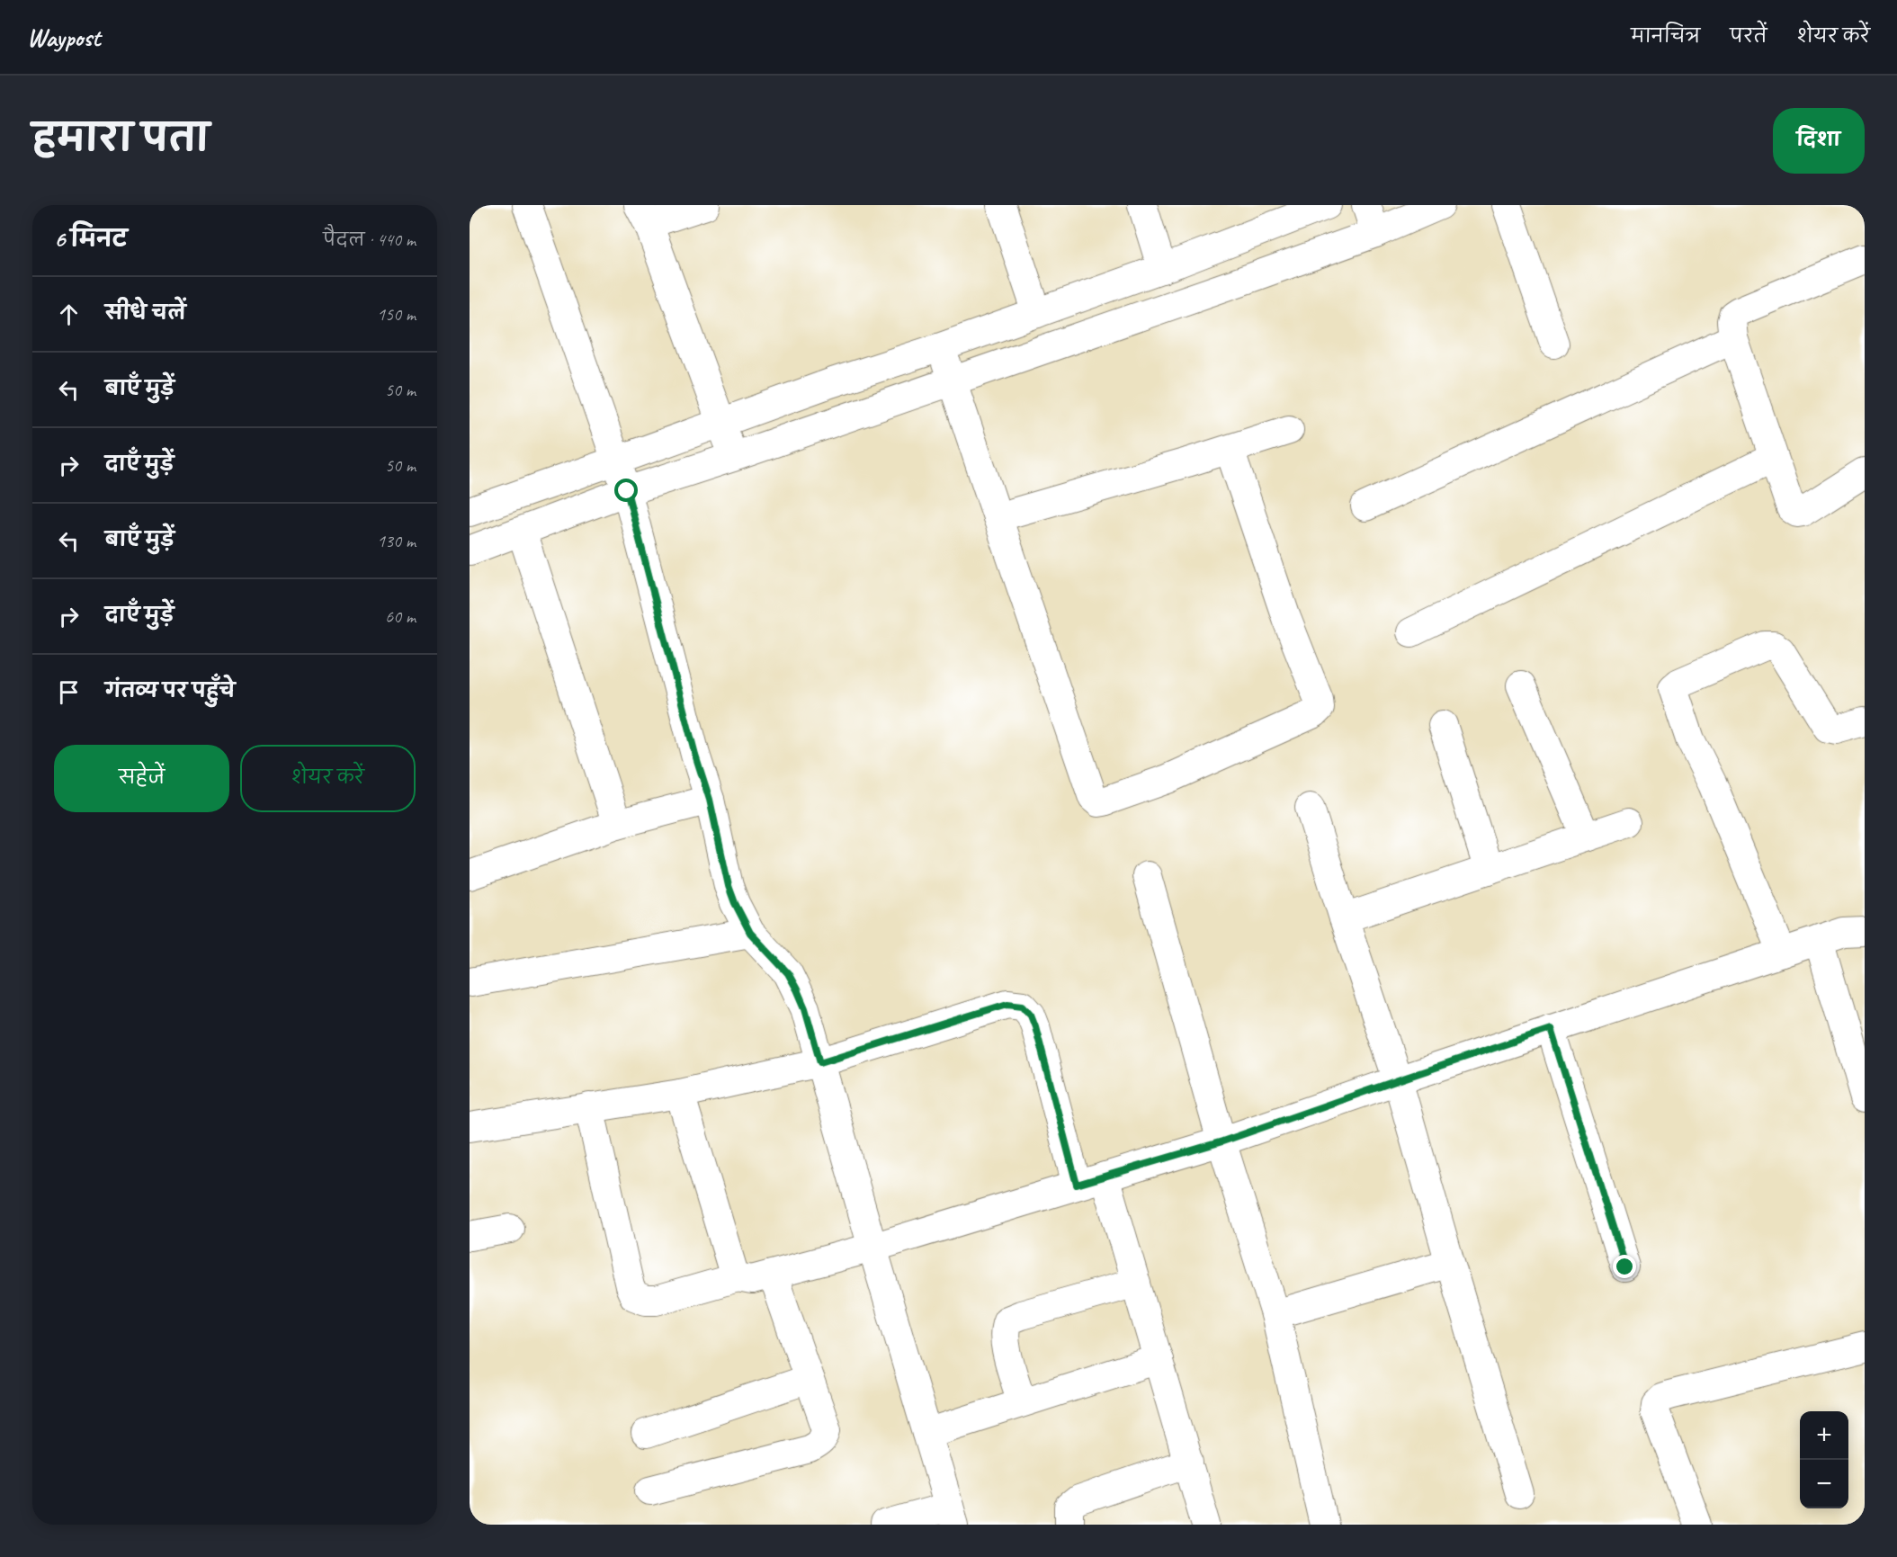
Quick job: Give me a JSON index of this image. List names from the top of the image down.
{
  "page": {
    "header": "Waypost",
    "nav": ["मानचित्र", "परतें", "शेयर करें"],
    "title": "हमारा पता",
    "buttons": [
      "दिशा",
      ["सहेजें", "शेयर करें"]
    ],
    "heading": ["6 मिनट", "पैदल · 440 m"],
    "list": [
      ["सीधे चलें", "150 m"],
      ["बाएँ मुड़ें", "50 m"],
      ["दाएँ मुड़ें", "50 m"],
      ["बाएँ मुड़ें", "130 m"],
      ["दाएँ मुड़ें", "60 m"],
      "गंतव्य पर पहुँचे"
    ],
    "map_buttons": ["+", "−"]
  }
}
